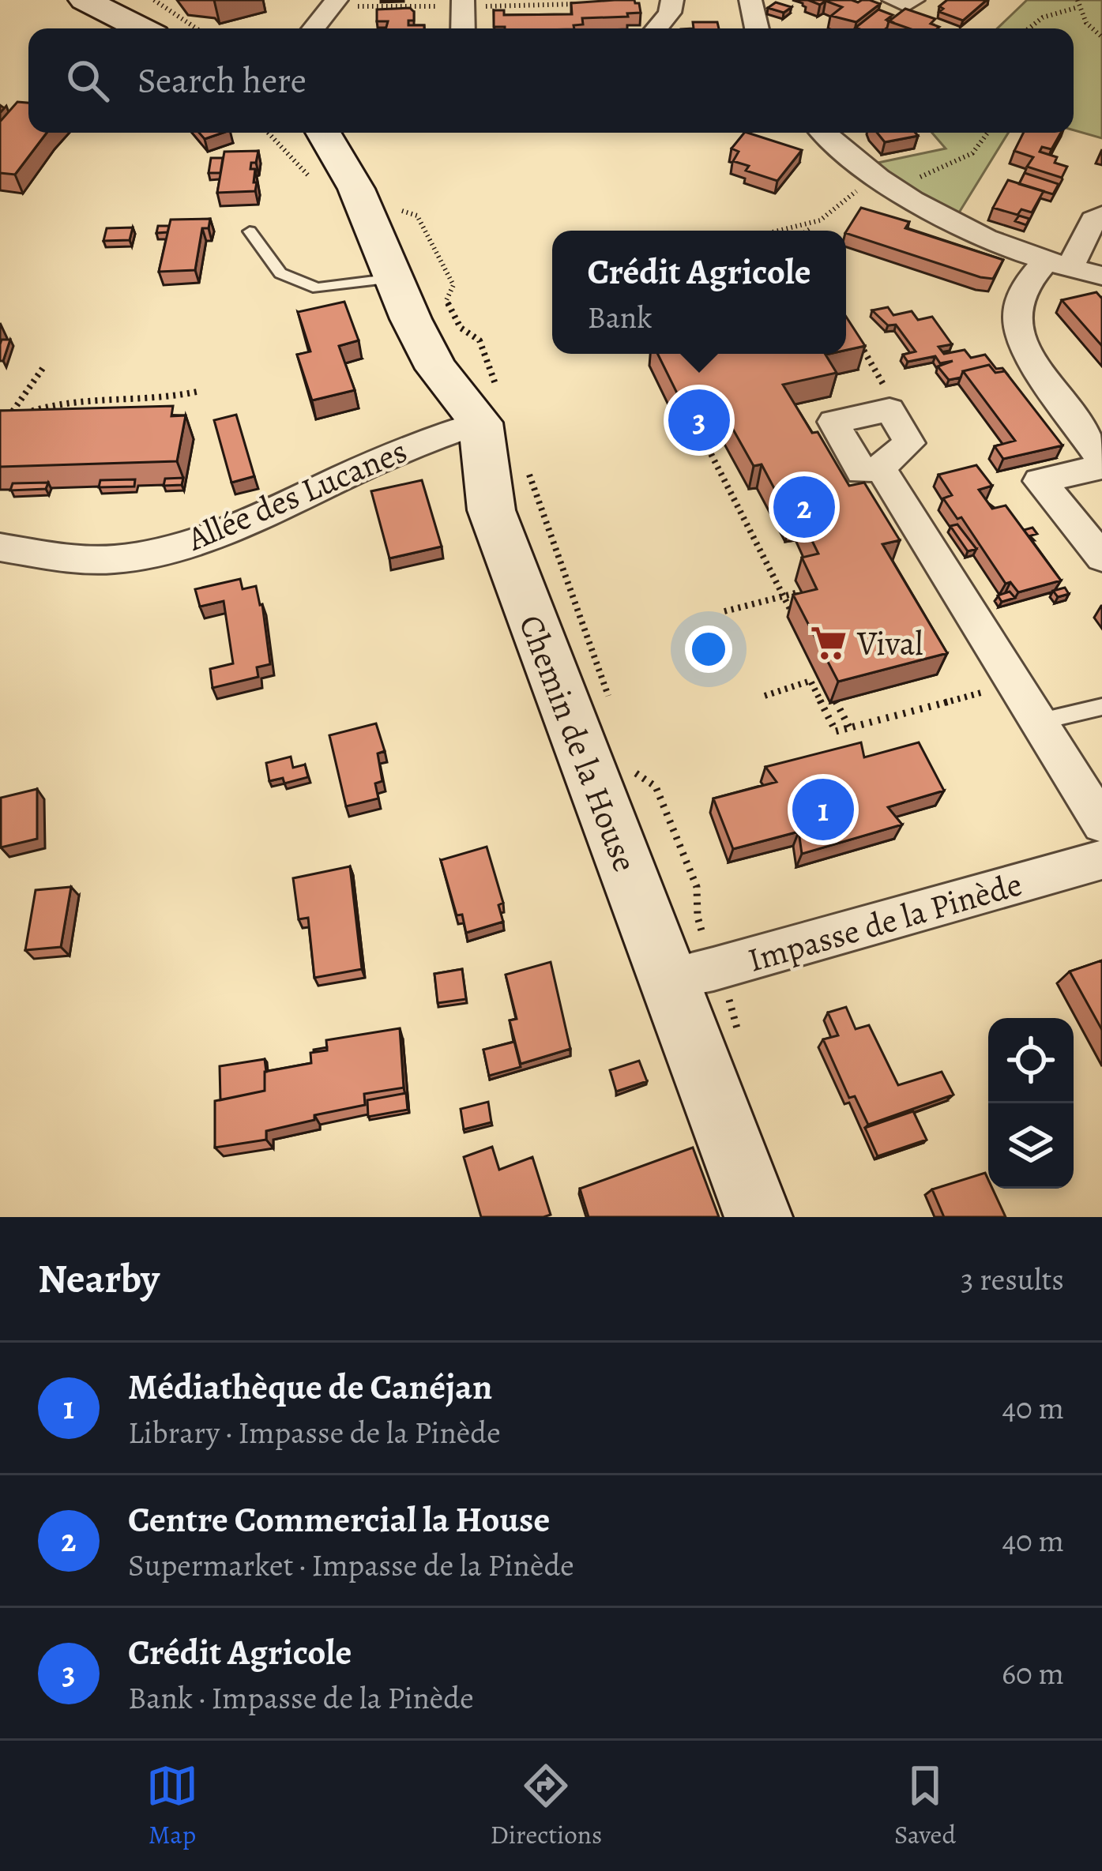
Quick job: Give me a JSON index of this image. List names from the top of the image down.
{
  "streets": {
    "street": ["Allée des Lucanes", "Chemin de la House", "Impasse de la Pinède"]
  },
  "crossings": [
    ["Allée des Lucanes", "Chemin de la House"],
    ["Chemin de la House", "Impasse de la Pinède"]
  ],
  "places": {
    "supermarket": ["Vival"]
  },
  "page": {
    "search": "Search here",
    "popup": ["Crédit Agricole", "Bank"],
    "pins": ["3", "2", "1"],
    "heading": ["Nearby", "3 results"],
    "list": [
      {
        "mark": "1",
        "name": "Médiathèque de Canéjan",
        "note": "Library · Impasse de la Pinède",
        "value": "40 m"
      },
      {
        "mark": "2",
        "name": "Centre Commercial la House",
        "note": "Supermarket · Impasse de la Pinède",
        "value": "40 m"
      },
      {
        "mark": "3",
        "name": "Crédit Agricole",
        "note": "Bank · Impasse de la Pinède",
        "value": "60 m"
      }
    ],
    "nav": ["Map", "Directions", "Saved"]
  }
}
